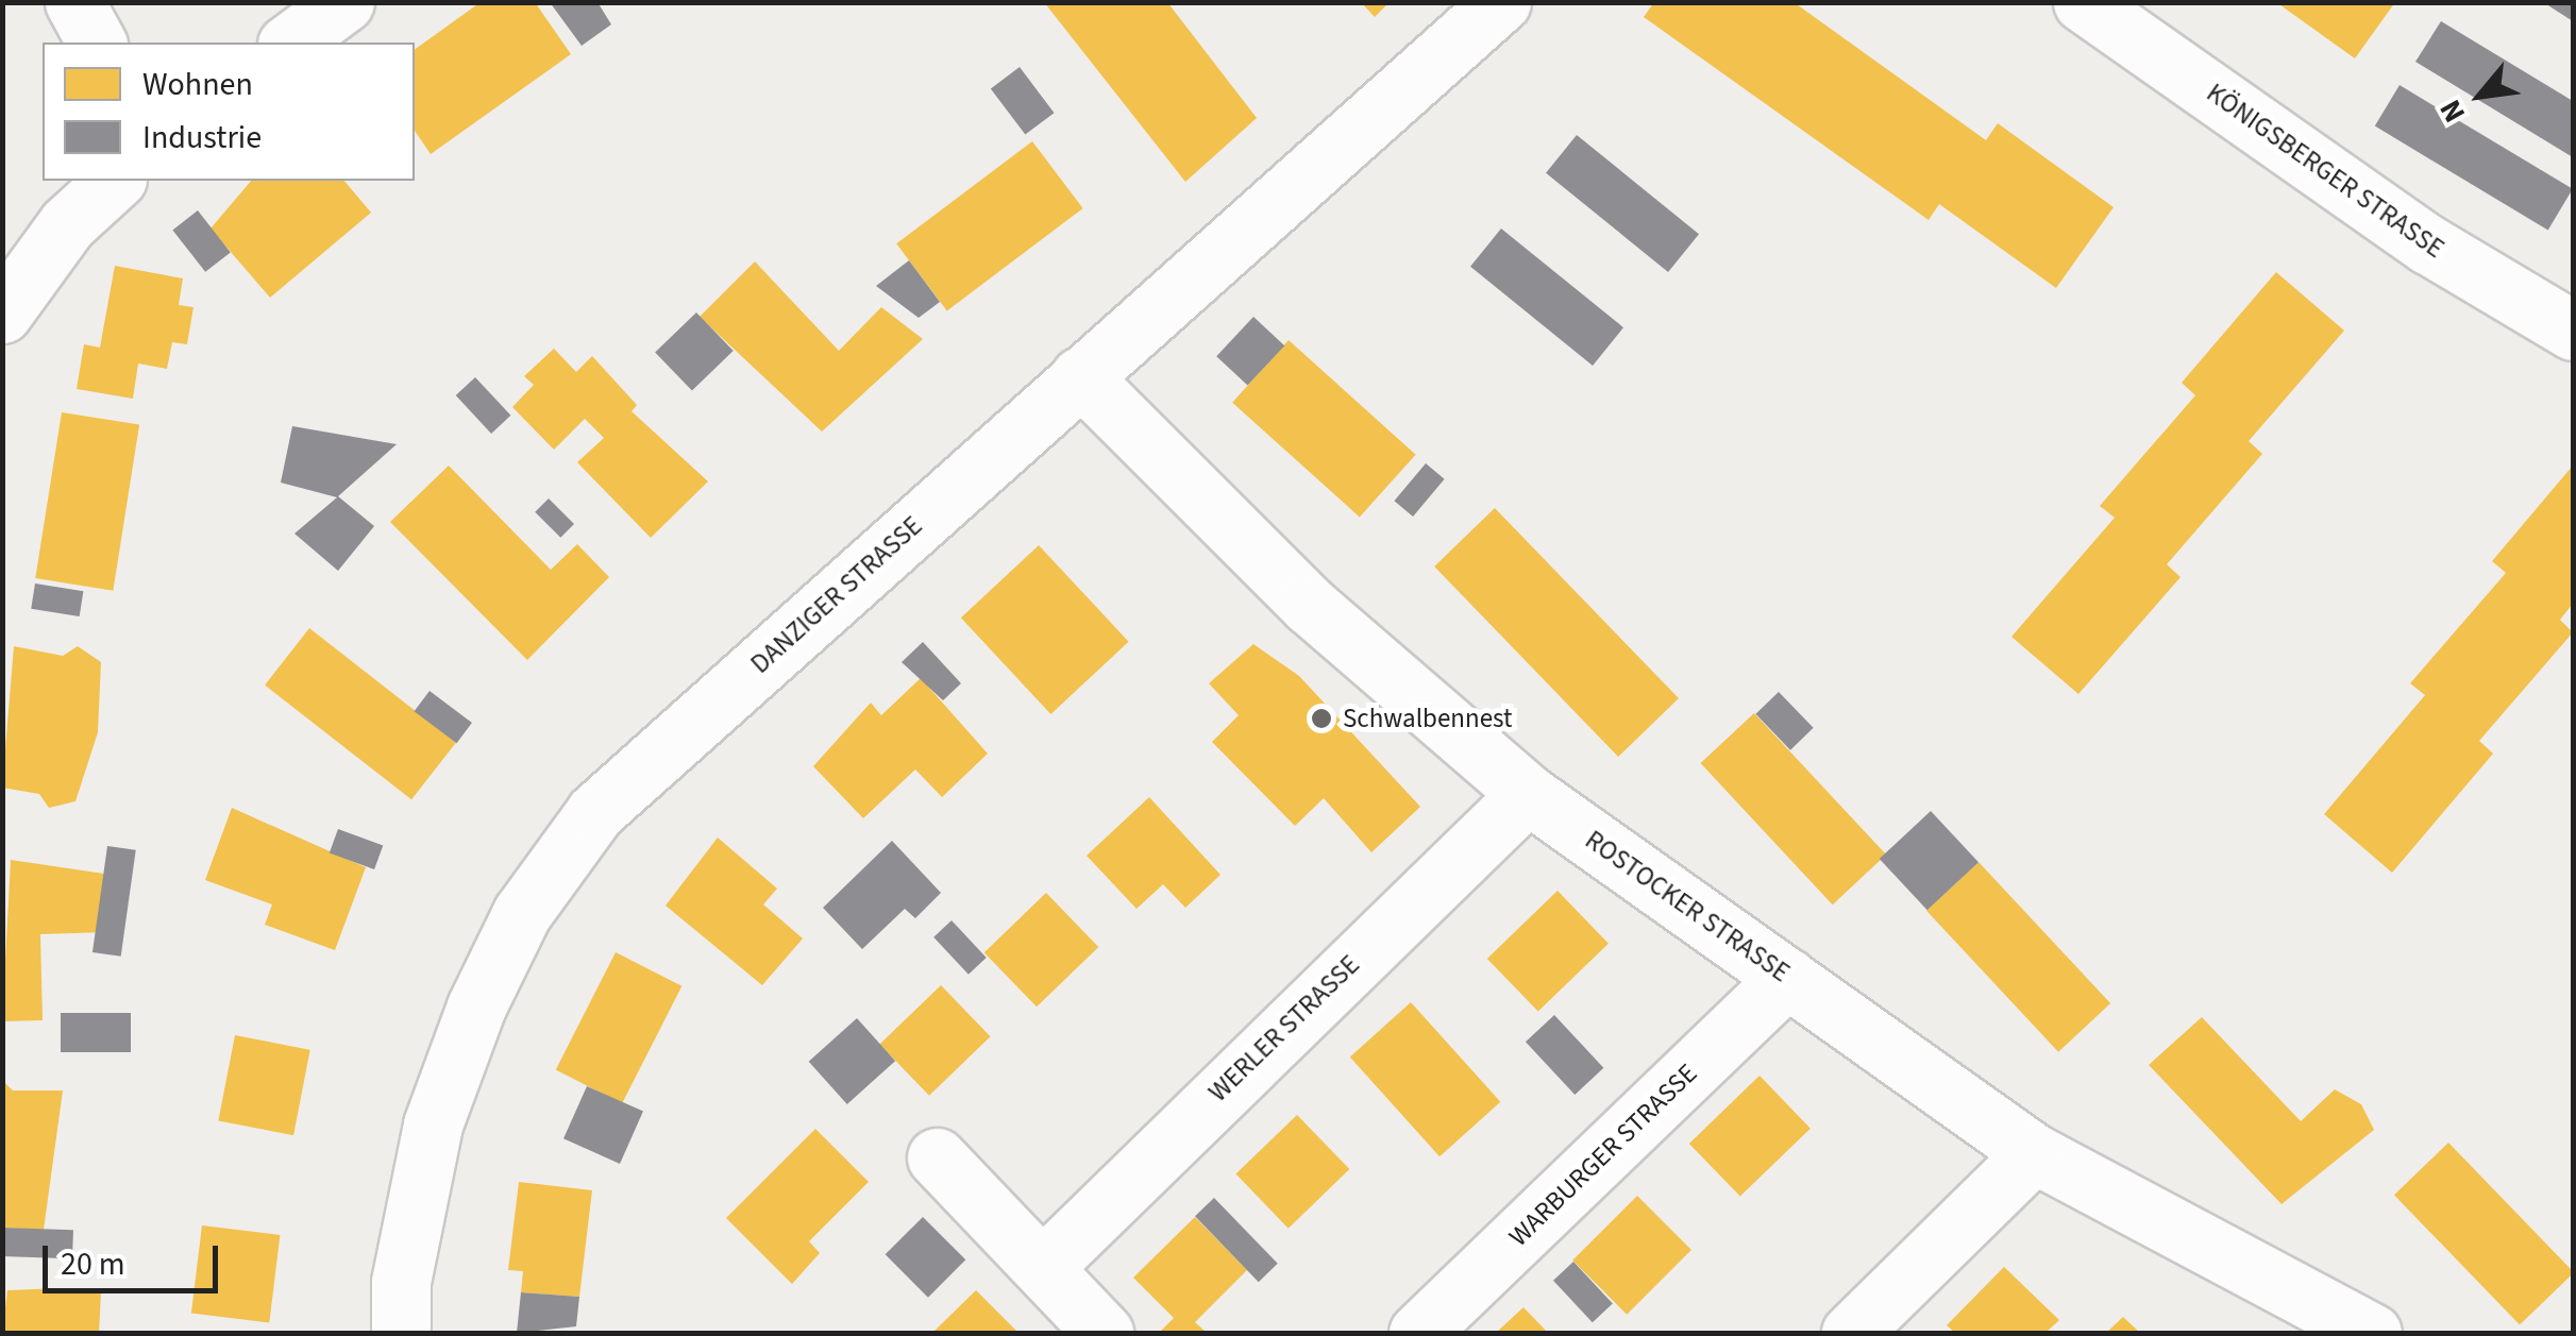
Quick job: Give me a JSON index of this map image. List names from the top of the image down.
{
  "streets": {
    "street": [
      "KÖNIGSBERGER STRASSE",
      "DANZIGER STRASSE",
      "ROSTOCKER STRASSE",
      "WERLER STRASSE",
      "WARBURGER STRASSE"
    ]
  },
  "crossings": [
    ["DANZIGER STRASSE", "ROSTOCKER STRASSE"],
    ["ROSTOCKER STRASSE", "WERLER STRASSE"],
    ["ROSTOCKER STRASSE", "WARBURGER STRASSE"]
  ],
  "places": ["Schwalbennest"],
  "legend": ["Wohnen", "Industrie"],
  "scale_bar": "20 m",
  "north": "bottom left"
}
